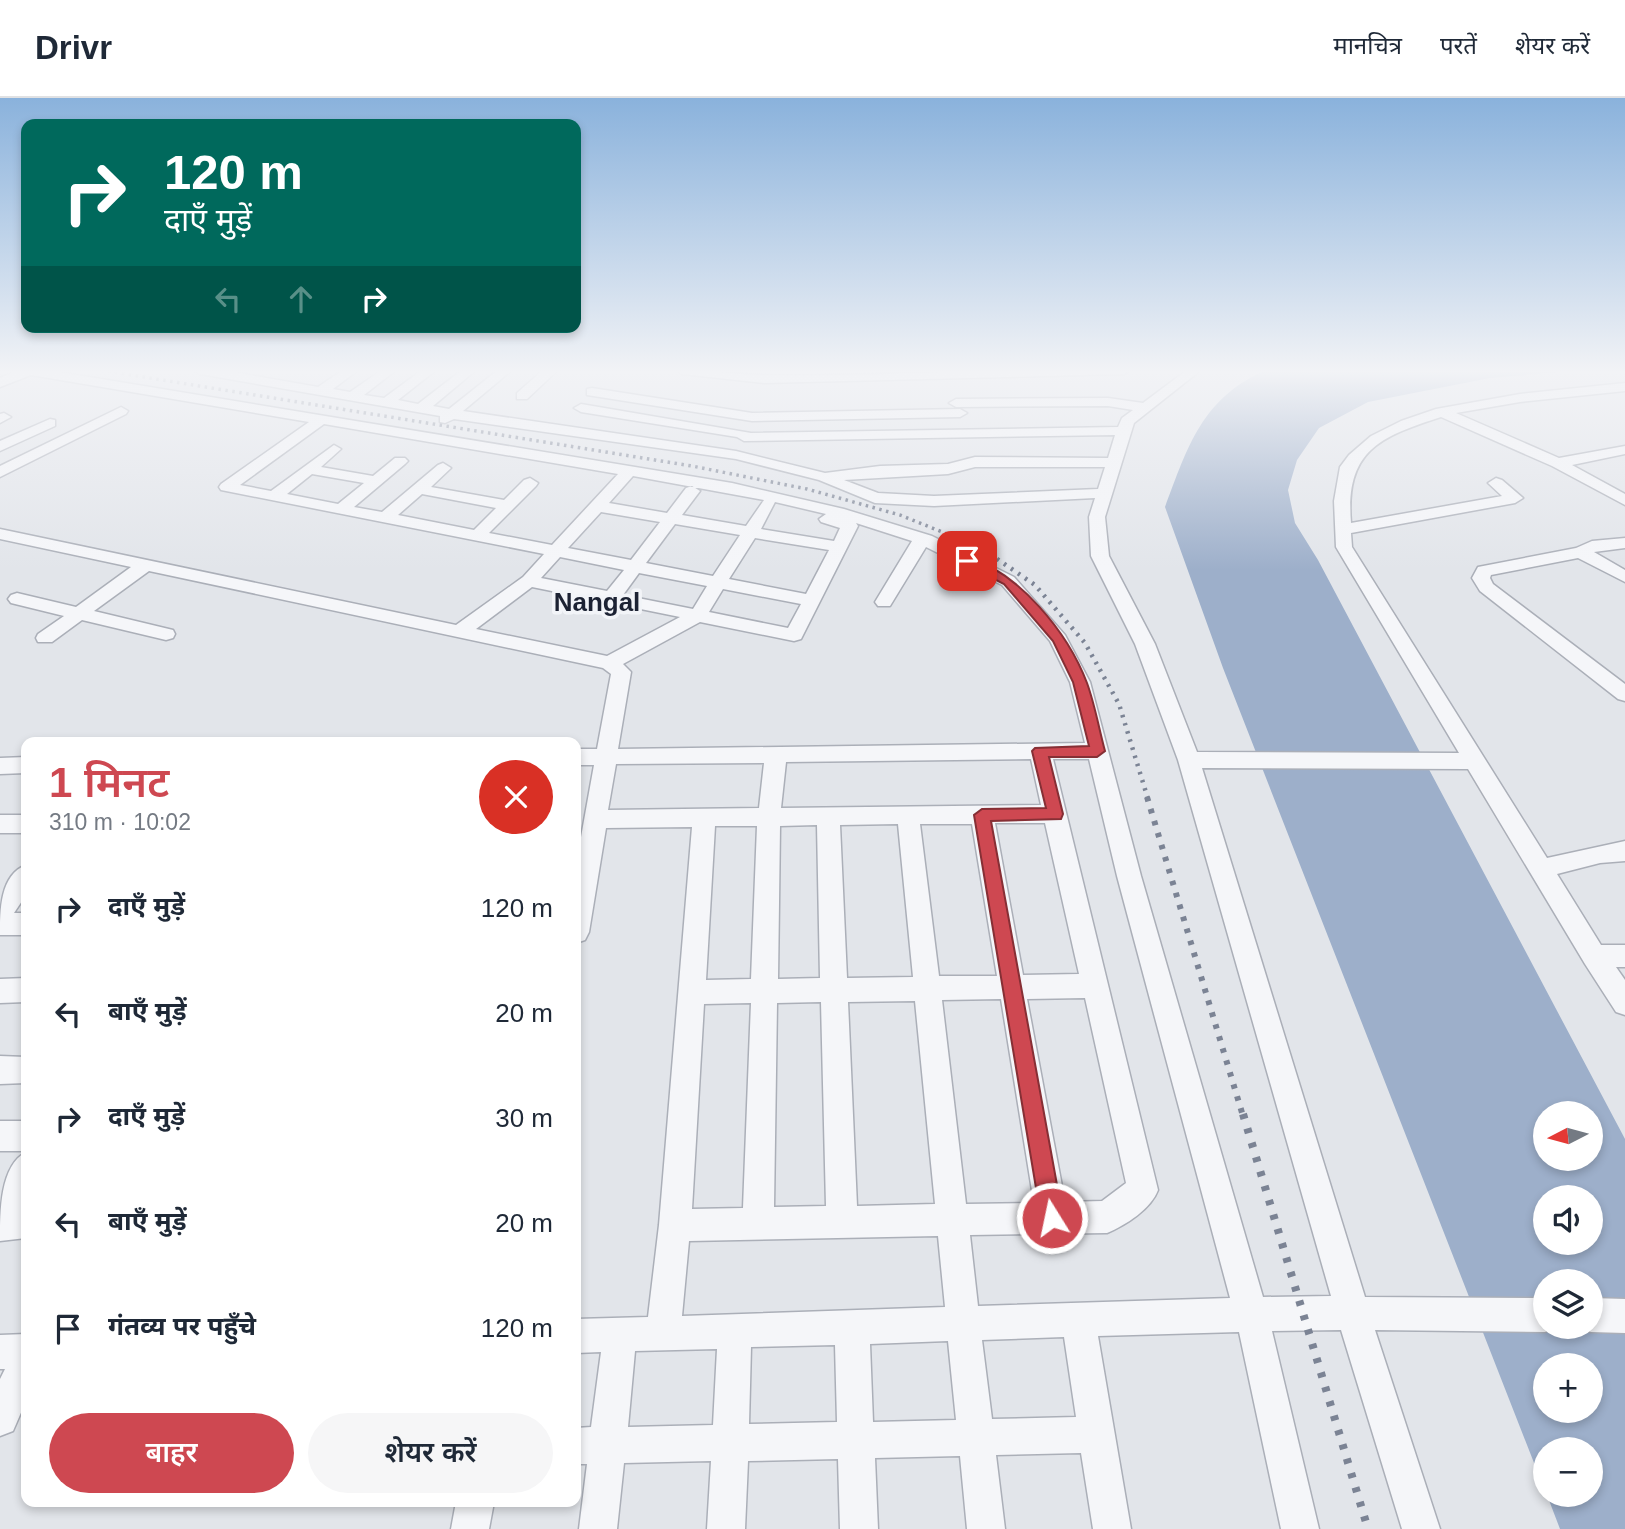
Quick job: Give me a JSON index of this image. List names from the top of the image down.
{
  "districts": ["Nangal"],
  "north": "left",
  "page": {
    "header": "Drivr",
    "nav": ["मानचित्र", "परतें", "शेयर करें"],
    "turn": ["120 m", "दाएँ मुड़ें"],
    "heading": ["1 मिनट", "310 m · 10:02"],
    "list": [
      {
        "name": "दाएँ मुड़ें",
        "value": "120 m"
      },
      {
        "name": "बाएँ मुड़ें",
        "value": "20 m"
      },
      {
        "name": "दाएँ मुड़ें",
        "value": "30 m"
      },
      {
        "name": "बाएँ मुड़ें",
        "value": "20 m"
      },
      {
        "name": "गंतव्य पर पहुँचे",
        "value": "120 m"
      }
    ],
    "map_buttons": ["+", "−"],
    "buttons": ["बाहर", "शेयर करें"]
  }
}
